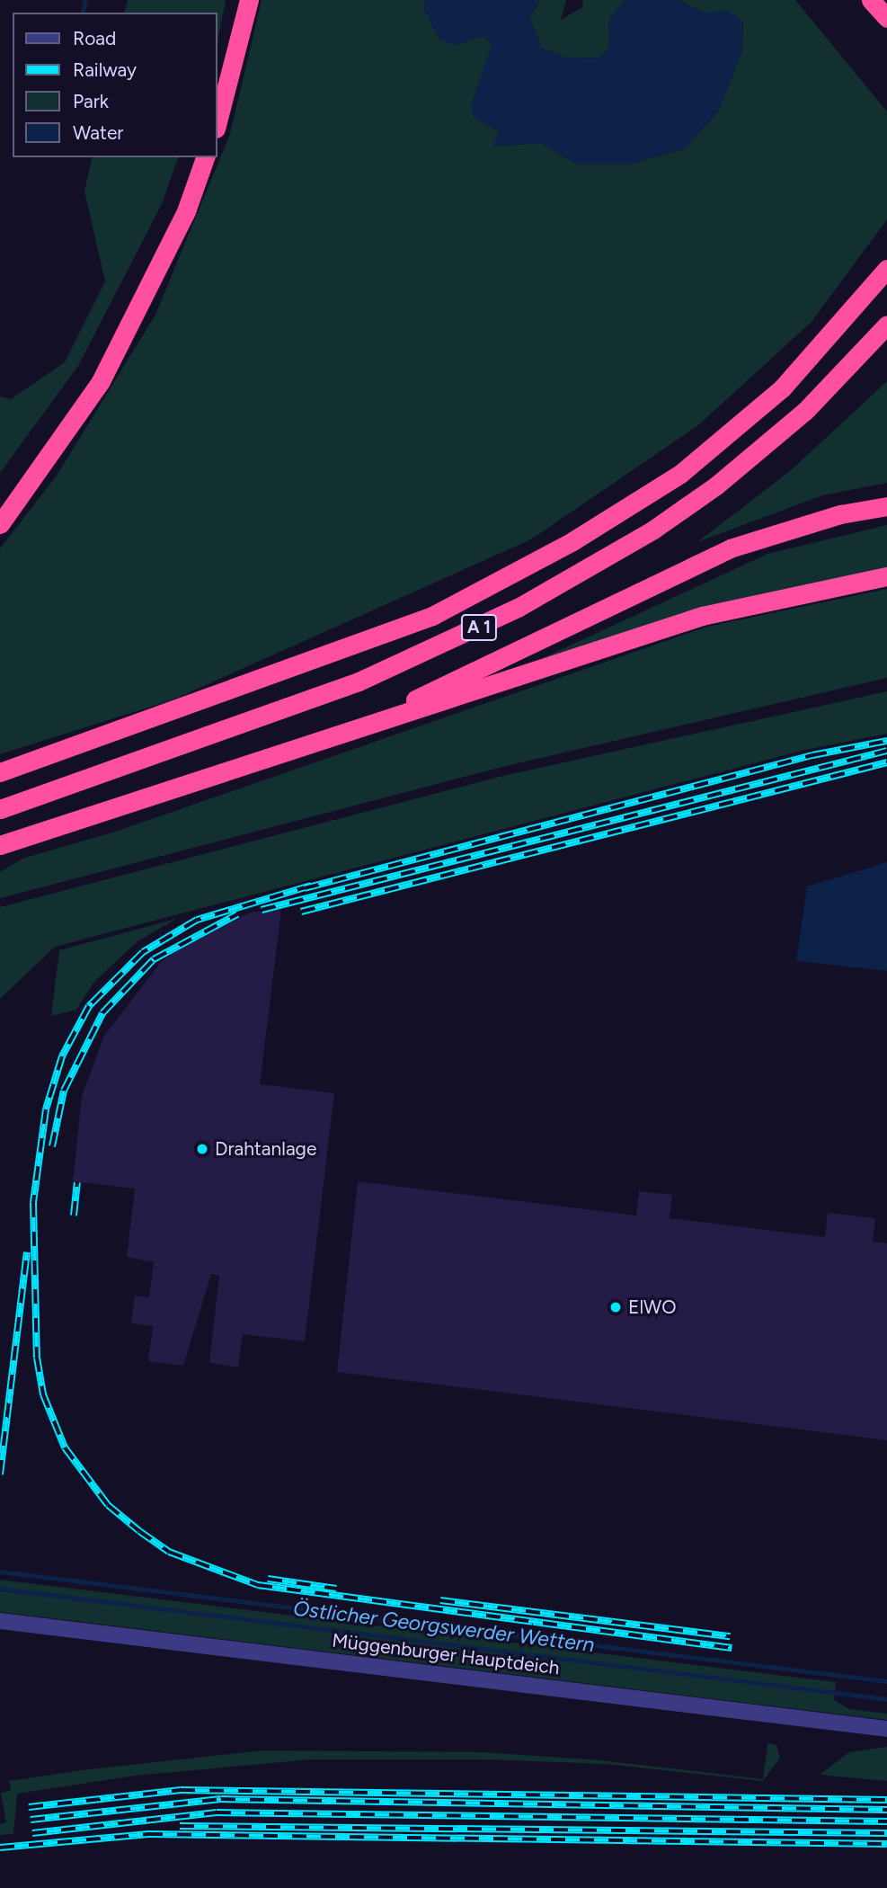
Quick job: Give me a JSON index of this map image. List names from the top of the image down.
{
  "streets": {
    "highway": ["A 1"],
    "street": ["Müggenburger Hauptdeich"]
  },
  "water": ["Östlicher Georgswerder Wettern"],
  "places": ["Drahtanlage", "ElWO"],
  "legend": [
    "Road",
    "Railway",
    "Park",
    "Water"
  ]
}
